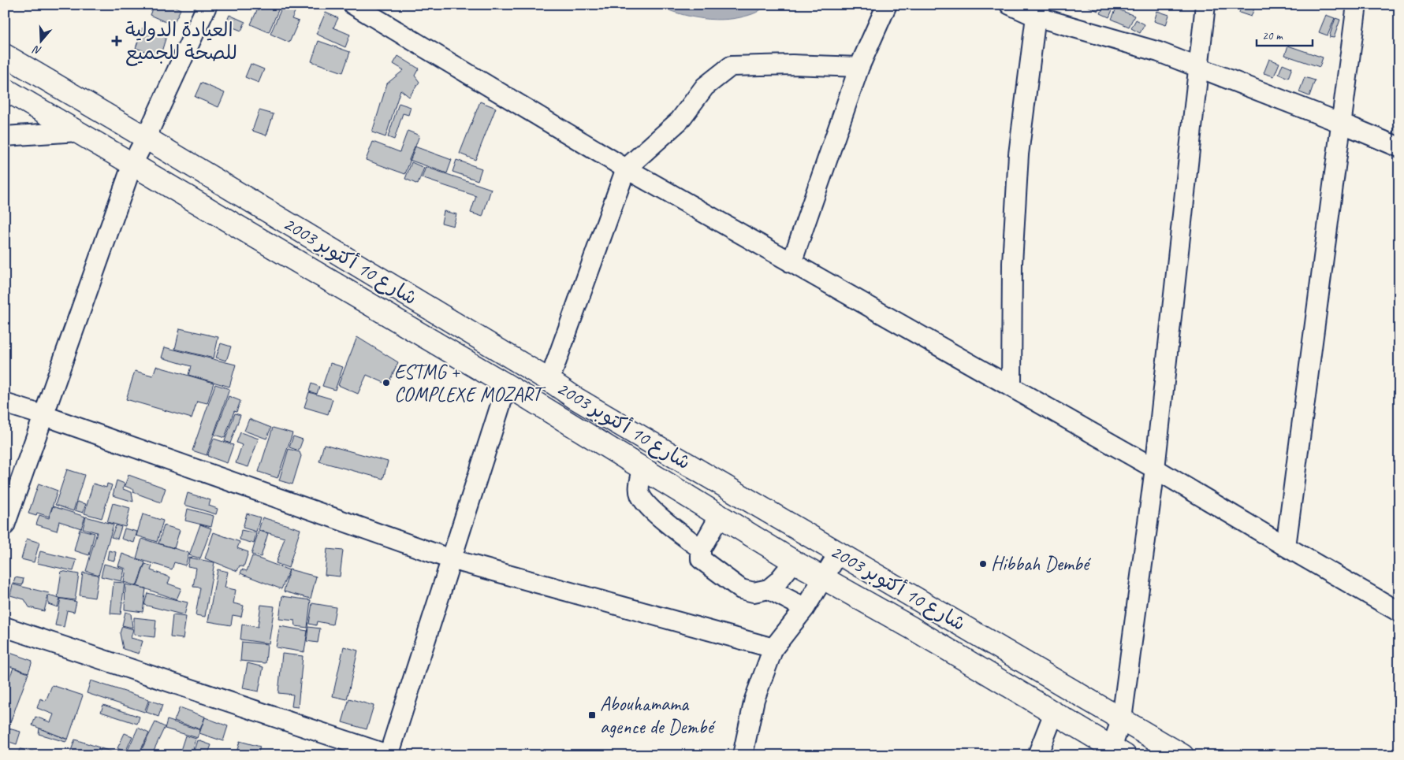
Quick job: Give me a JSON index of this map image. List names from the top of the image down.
{
  "streets": {
    "highway": ["شارع 10 أكتوبر 2003"]
  },
  "places": {
    "health": ["العيادة الدولية للصحة للجميع"],
    "other": ["ESTMG + COMPLEXE MOZART", "Hibbah Dembé"],
    "transit": ["Abouhamama agence de Dembé"]
  },
  "scale_bar": "20 m",
  "north": "bottom"
}
